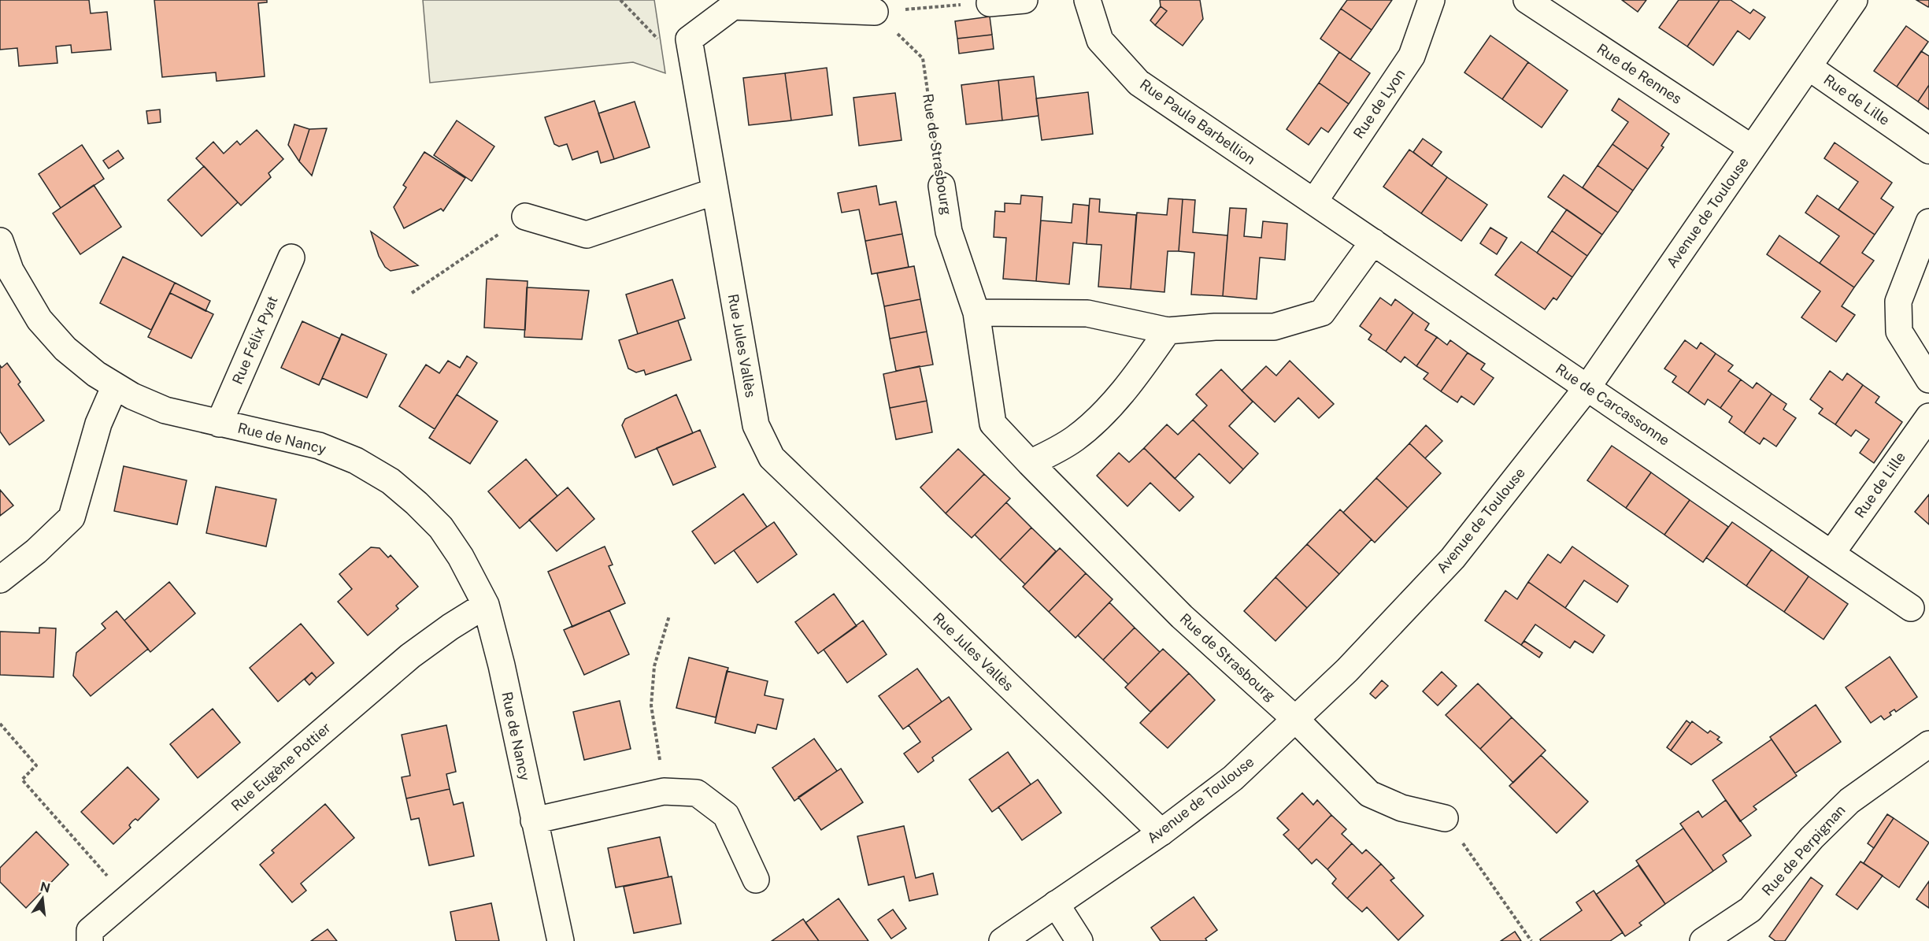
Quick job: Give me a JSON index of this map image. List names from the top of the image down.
{
  "streets": {
    "street": [
      "Rue de Rennes",
      "Rue de Lille",
      "Rue de Lyon",
      "Rue Paula Barbellion",
      "Rue de Strasbourg",
      "Avenue de Toulouse",
      "Rue Félix Pyat",
      "Rue Jules Vallès",
      "Rue de Carcassonne",
      "Rue de Nancy",
      "Rue Eugène Pottier",
      "Rue de Perpignan"
    ]
  },
  "crossings": [
    ["Rue de Rennes", "Avenue de Toulouse"],
    ["Rue de Lille", "Avenue de Toulouse"],
    ["Rue de Lille", "Rue de Carcassonne"],
    ["Rue de Lyon", "Rue Paula Barbellion"],
    ["Rue de Lyon", "Rue de Carcassonne"],
    ["Rue Paula Barbellion", "Rue de Carcassonne"],
    ["Rue de Strasbourg", "Avenue de Toulouse"],
    ["Rue de Strasbourg", "Rue Jules Vallès"],
    ["Avenue de Toulouse", "Rue Jules Vallès"],
    ["Avenue de Toulouse", "Rue de Carcassonne"],
    ["Rue Félix Pyat", "Rue de Nancy"],
    ["Rue de Nancy", "Rue Eugène Pottier"]
  ],
  "north": "top"
}
